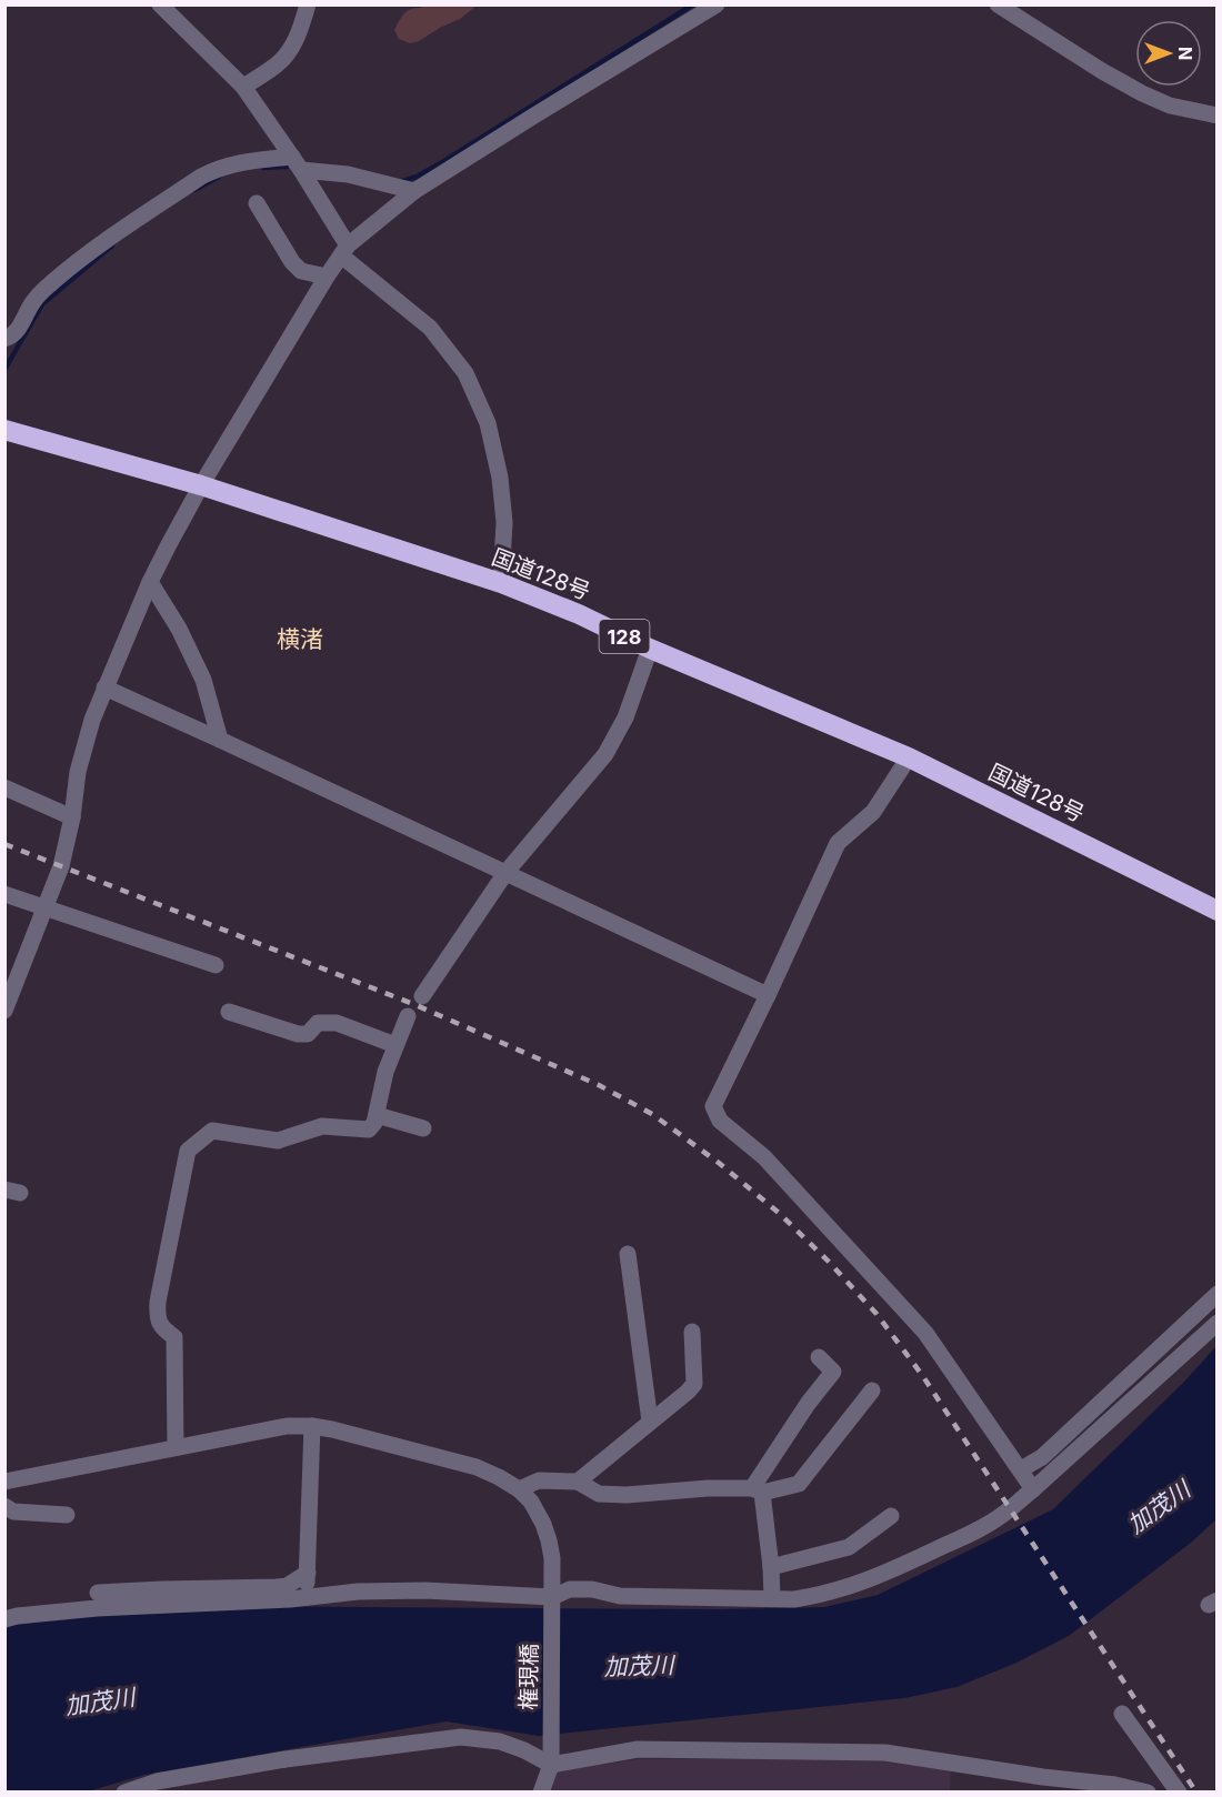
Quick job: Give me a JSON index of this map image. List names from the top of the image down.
{
  "streets": {
    "highway": ["国道128号", "128"],
    "street": ["権現橋"]
  },
  "districts": ["横渚"],
  "water": ["加茂川"],
  "north": "right"
}
